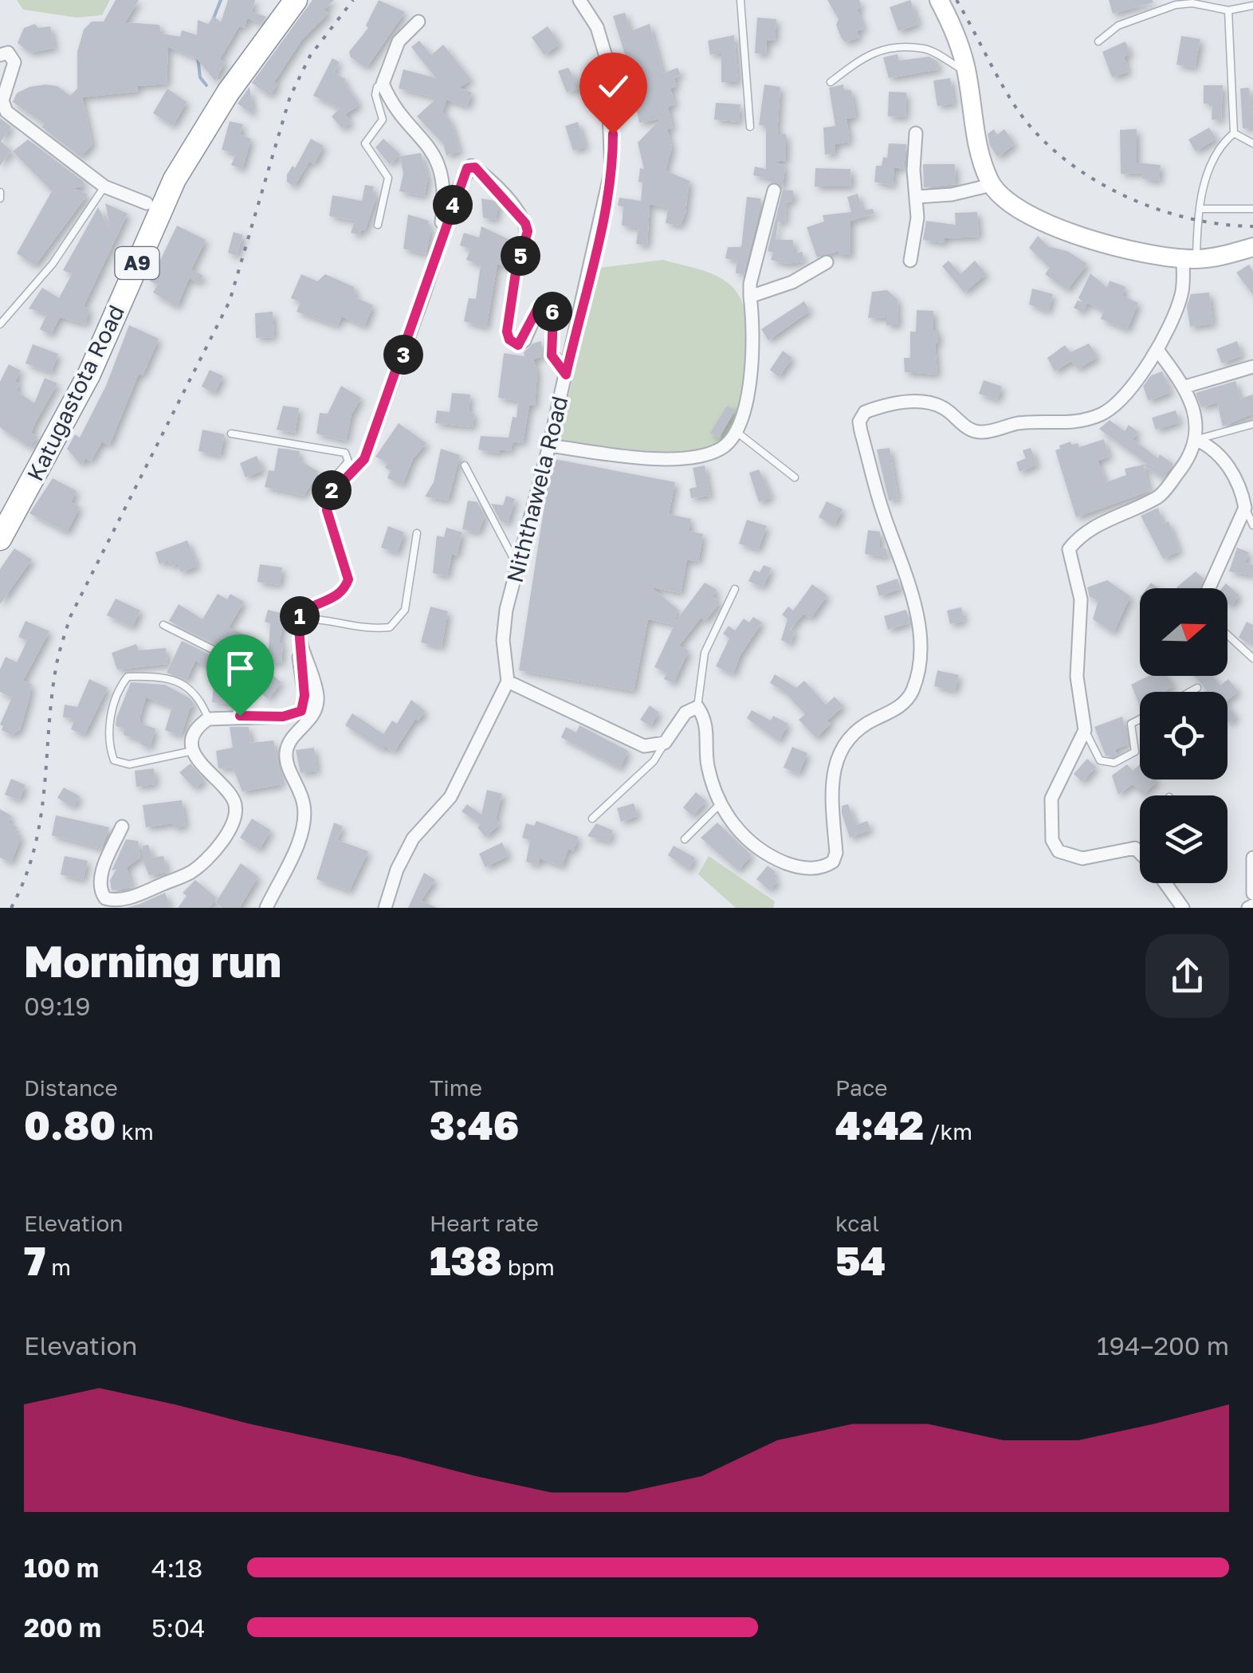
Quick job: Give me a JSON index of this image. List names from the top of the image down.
{
  "streets": {
    "highway": ["A9", "Katugastota Road"],
    "street": ["Niththawela Road"]
  },
  "north": "right",
  "page": {
    "pins": [
      "4",
      "5",
      "6",
      "3",
      "2",
      "1"
    ],
    "heading": ["Morning run", "09:19"],
    "stats": [
      ["Distance", "0.80 km"],
      ["Time", "3:46"],
      ["Pace", "4:42 /km"],
      ["Elevation", "7 m"],
      ["Heart rate", "138 bpm"],
      ["kcal", "54"]
    ],
    "chart": ["Elevation", "194–200 m"],
    "list": [
      {
        "name": "100 m",
        "note": "4:18"
      },
      {
        "name": "200 m",
        "note": "5:04"
      }
    ]
  }
}
